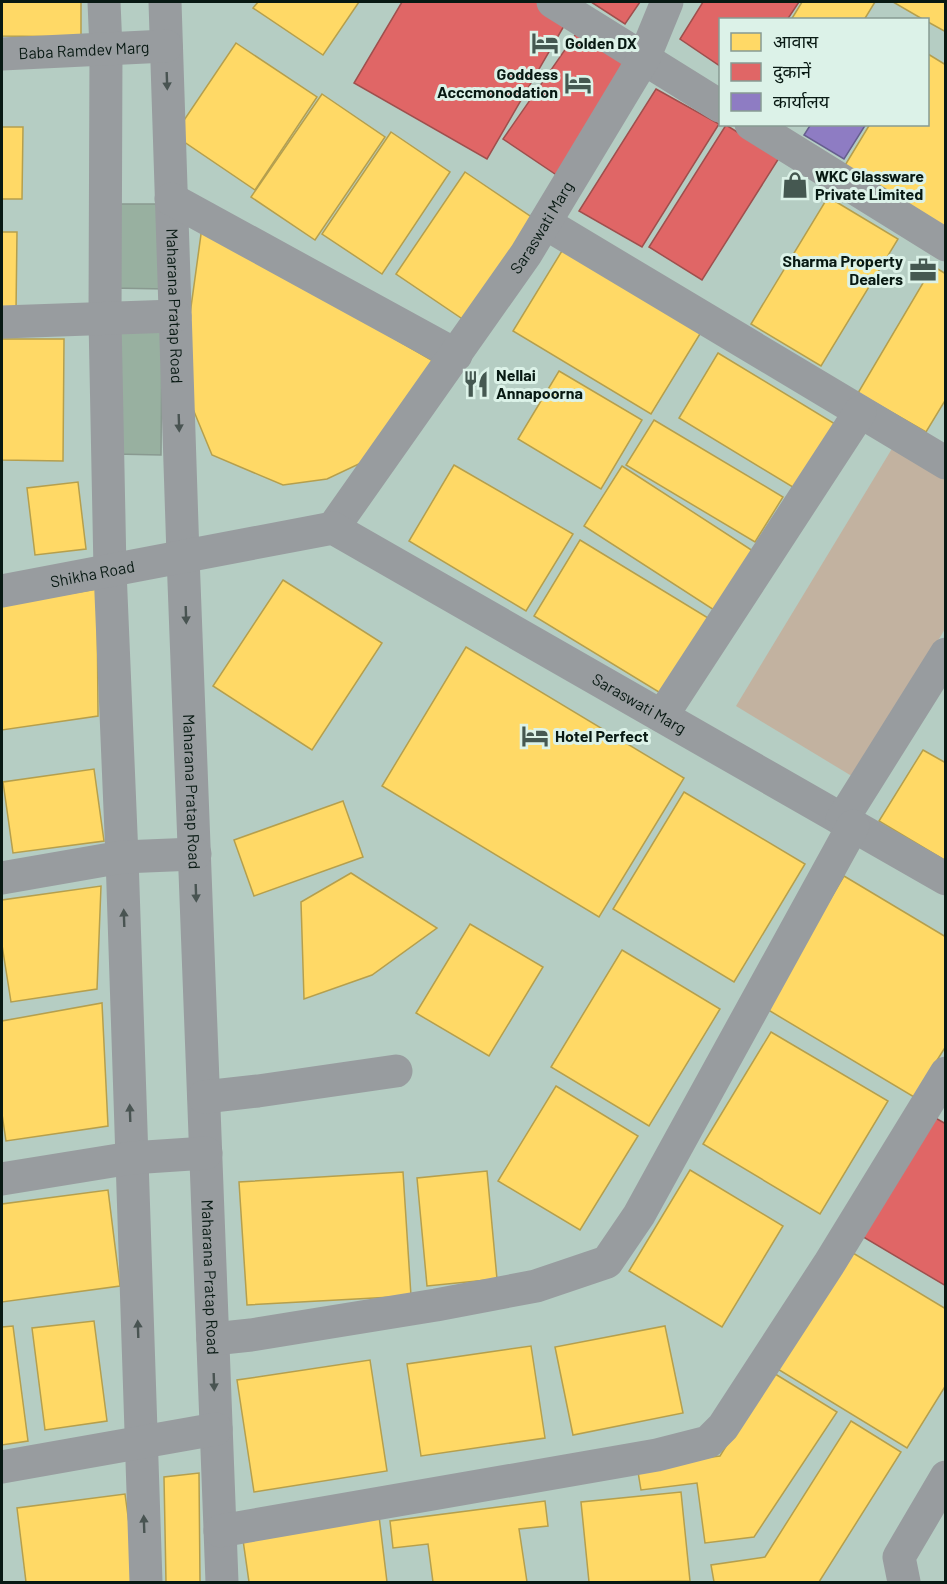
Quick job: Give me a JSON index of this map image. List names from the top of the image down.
{
  "streets": {
    "street": [
      "Baba Ramdev Marg",
      "Saraswati Marg",
      "Maharana Pratap Road",
      "Shikha Road"
    ]
  },
  "crossings": [
    ["Baba Ramdev Marg", "Maharana Pratap Road"],
    ["Maharana Pratap Road", "Shikha Road"]
  ],
  "places": {
    "hotel": ["Golden DX", "Goddess Acccmonodation", "Hotel Perfect"],
    "shop": ["WKC Glassware Private Limited"],
    "office": ["Sharma Property Dealers"],
    "restaurant": ["Nellai Annapoorna"]
  },
  "legend": ["आवास", "दुकानें", "कार्यालय"]
}
